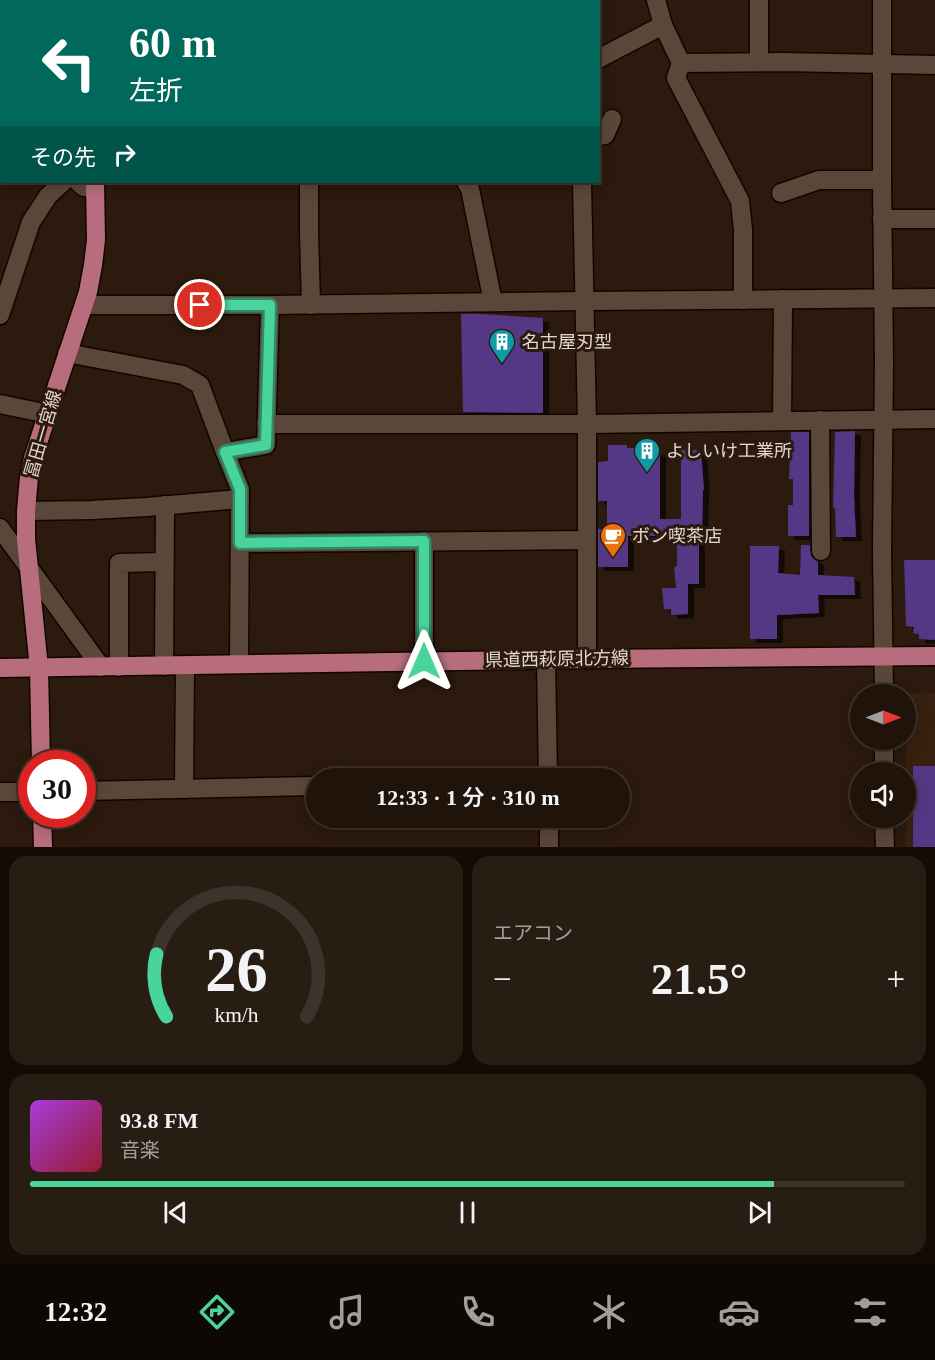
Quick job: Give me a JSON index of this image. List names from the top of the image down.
{
  "streets": {
    "main road": ["冨田一宮線", "県道西萩原北方線"]
  },
  "crossings": [
    ["冨田一宮線", "県道西萩原北方線"]
  ],
  "places": {
    "building": ["名古屋刃型", "よしいけ工業所"],
    "cafe": ["ボン喫茶店"]
  },
  "north": "right",
  "page": {
    "turn": ["60 m", "左折"],
    "then": "その先",
    "limit": "30",
    "trip": "12:33 · 1 分 · 310 m",
    "tile": "エアコン",
    "heat": ["−", "21.5°", "+"],
    "song": ["93.8 FM", "音楽"],
    "tabs": "12:32",
    "gauge": ["26", "km/h"]
  }
}
